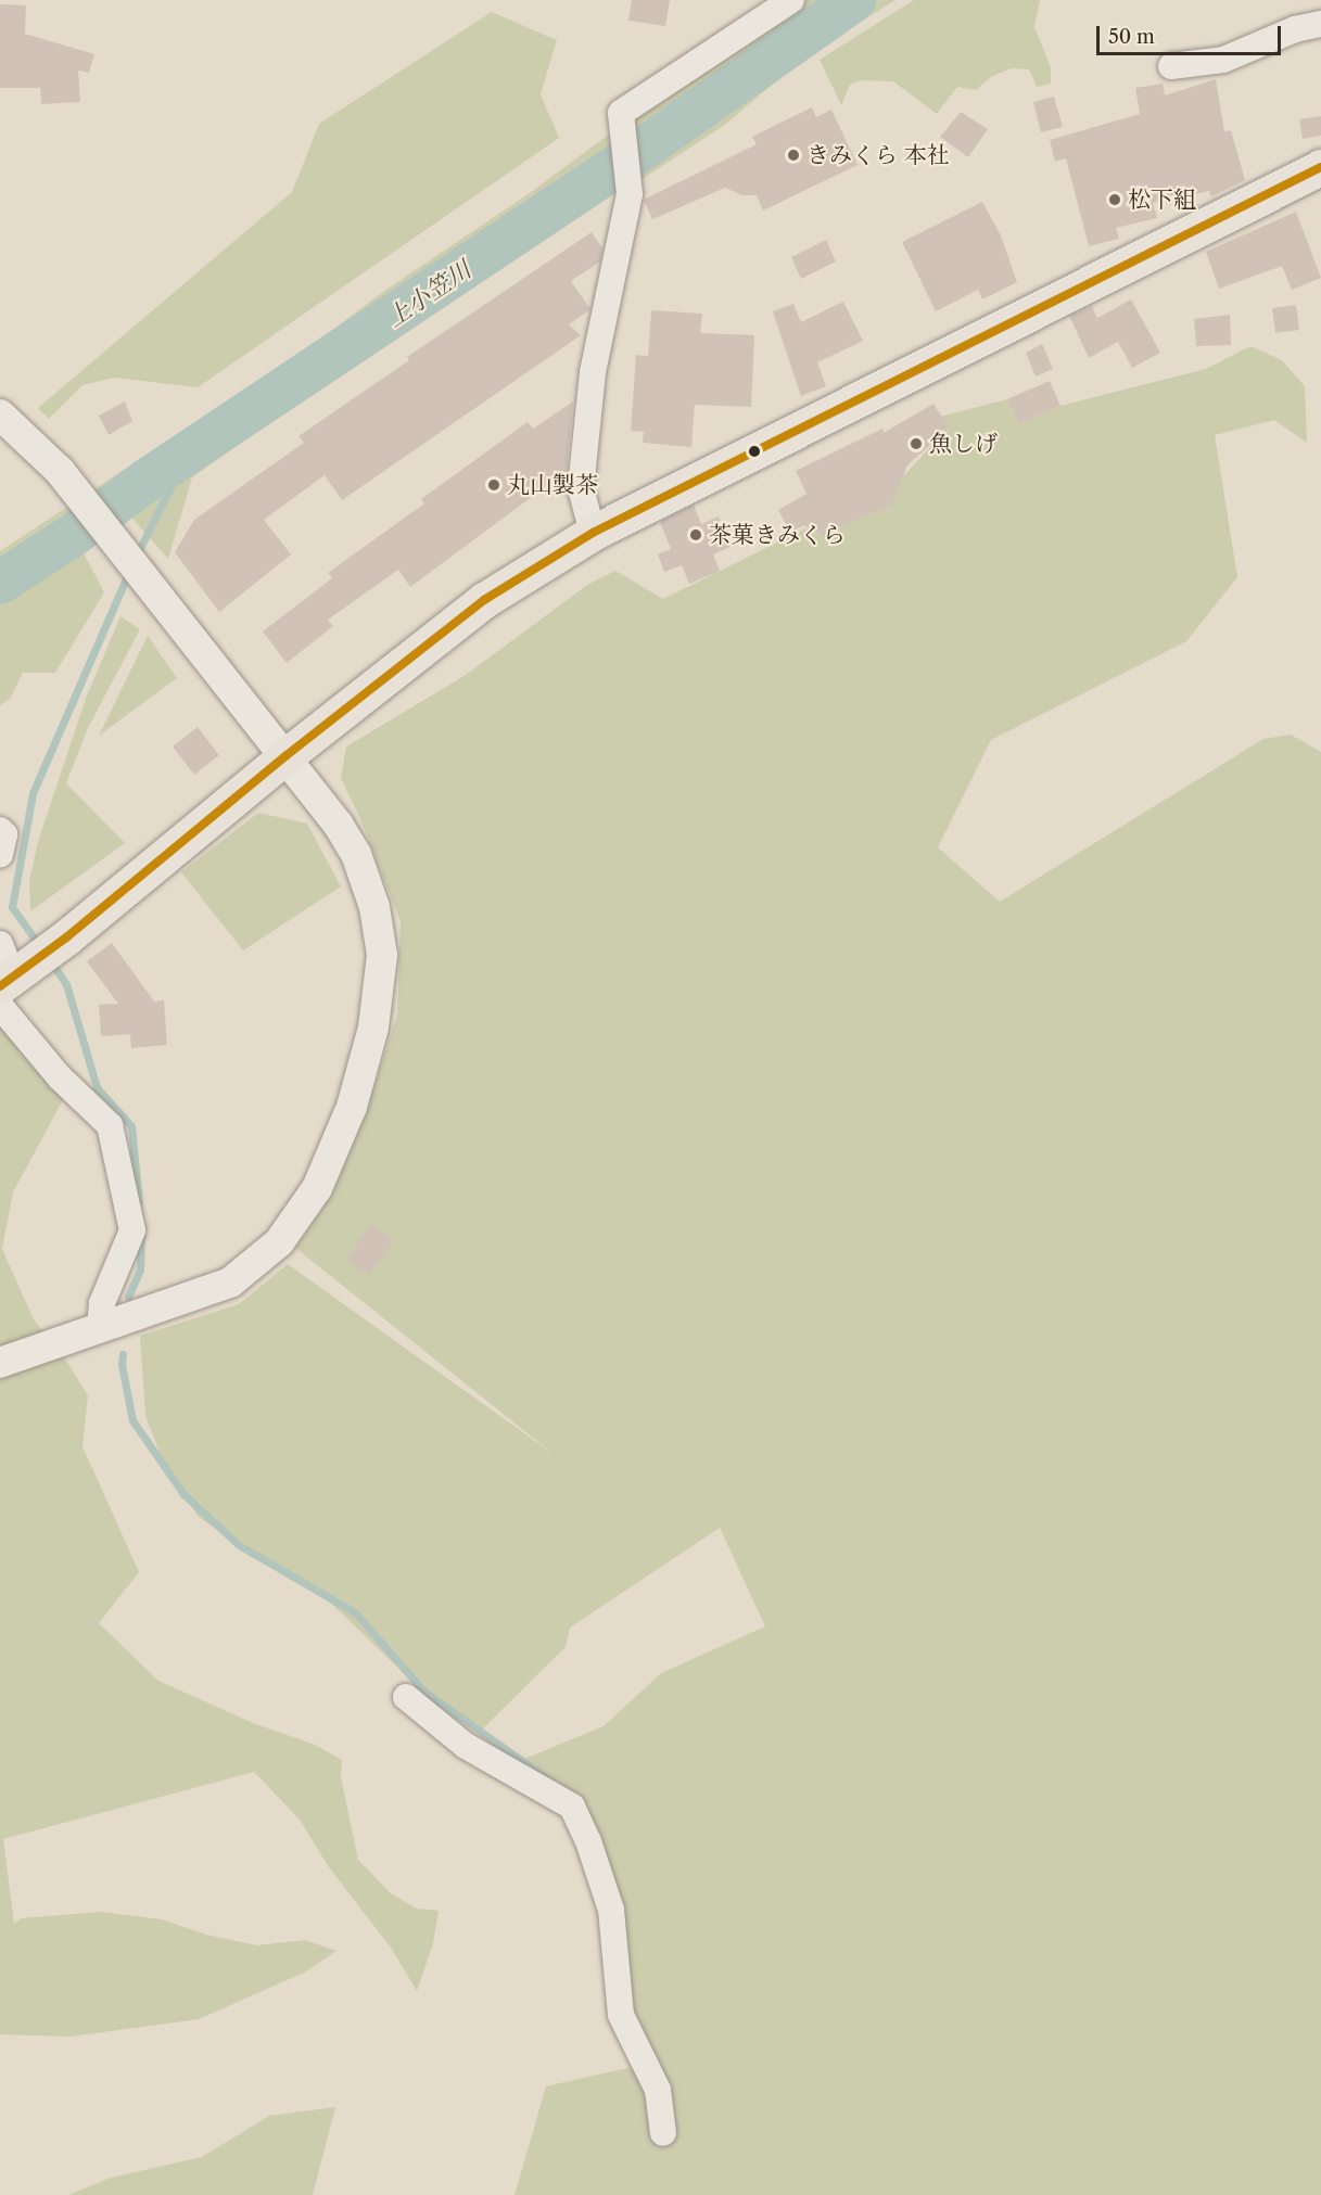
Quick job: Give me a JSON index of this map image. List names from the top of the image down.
{
  "water": ["上小笠川"],
  "places": [
    "きみくら 本社",
    "松下組",
    "魚しげ",
    "丸山製茶",
    "茶菓きみくら"
  ],
  "scale_bar": "50 m"
}
